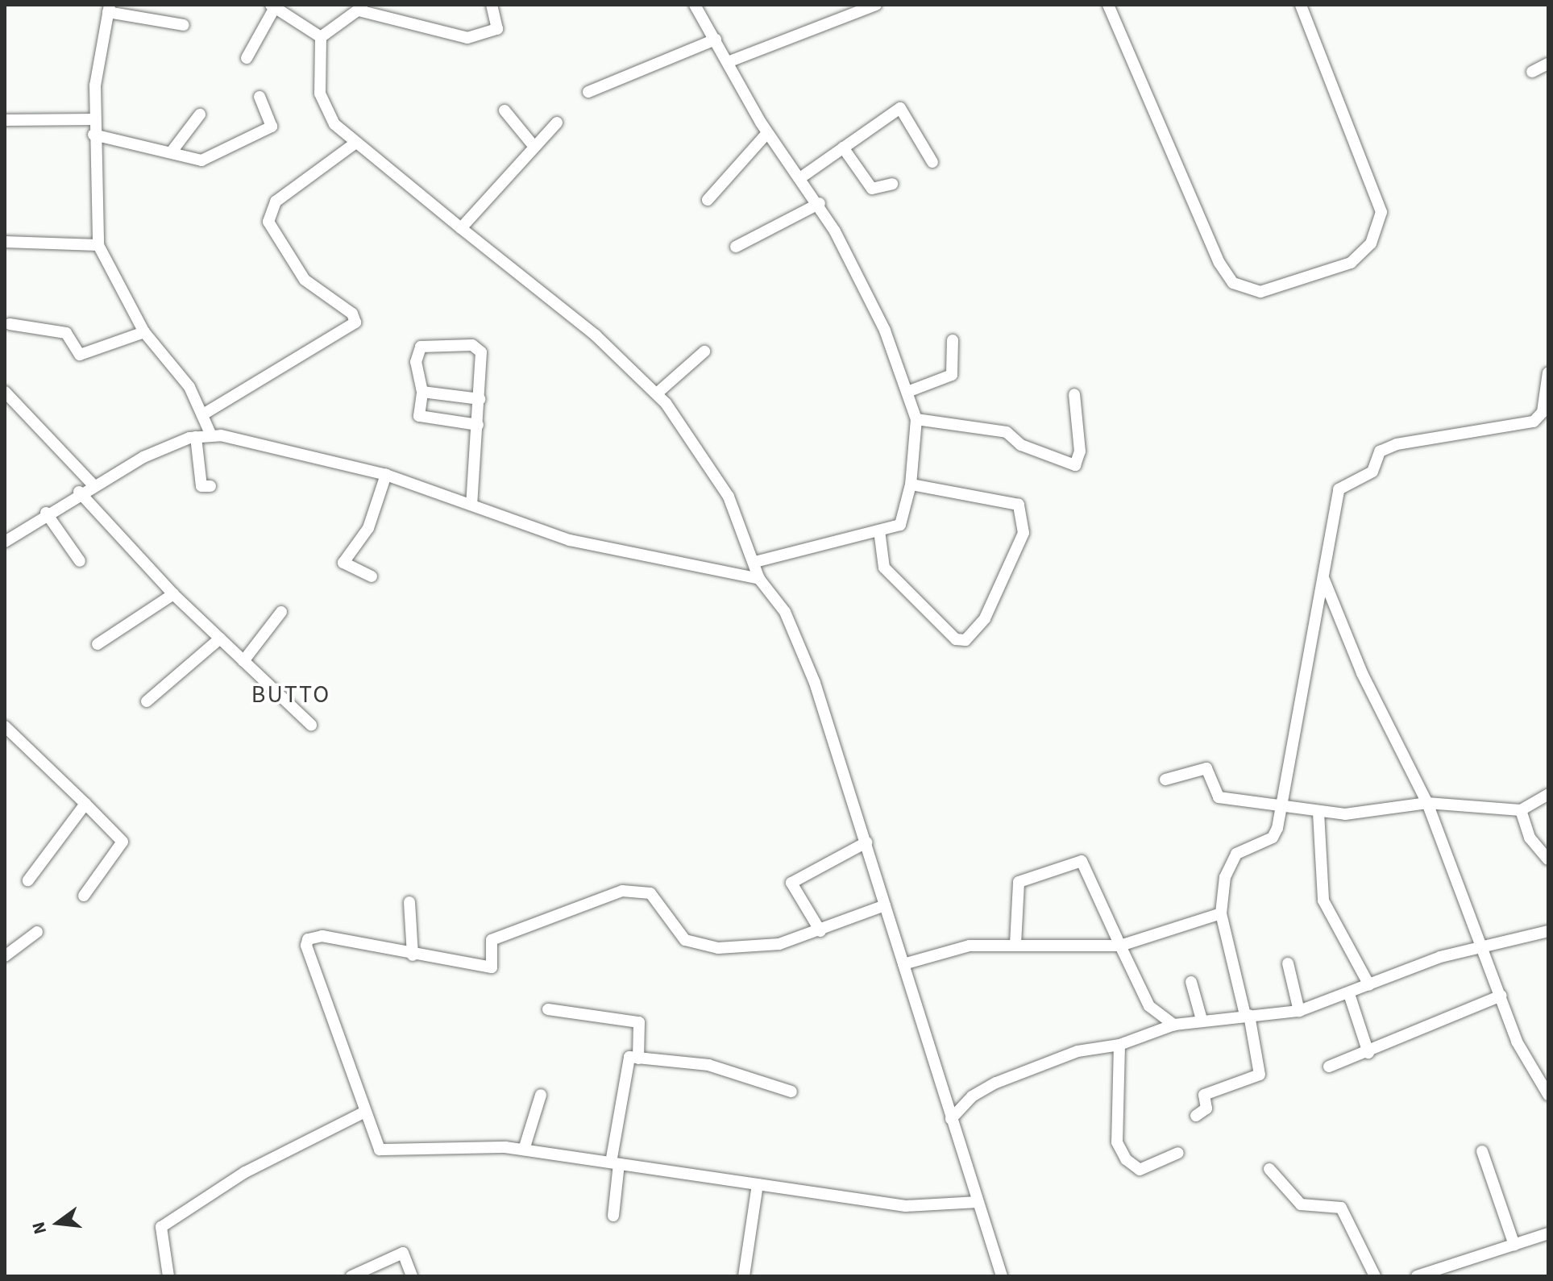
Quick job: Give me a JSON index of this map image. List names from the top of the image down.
{
  "districts": ["BUTTO"],
  "north": "left"
}
